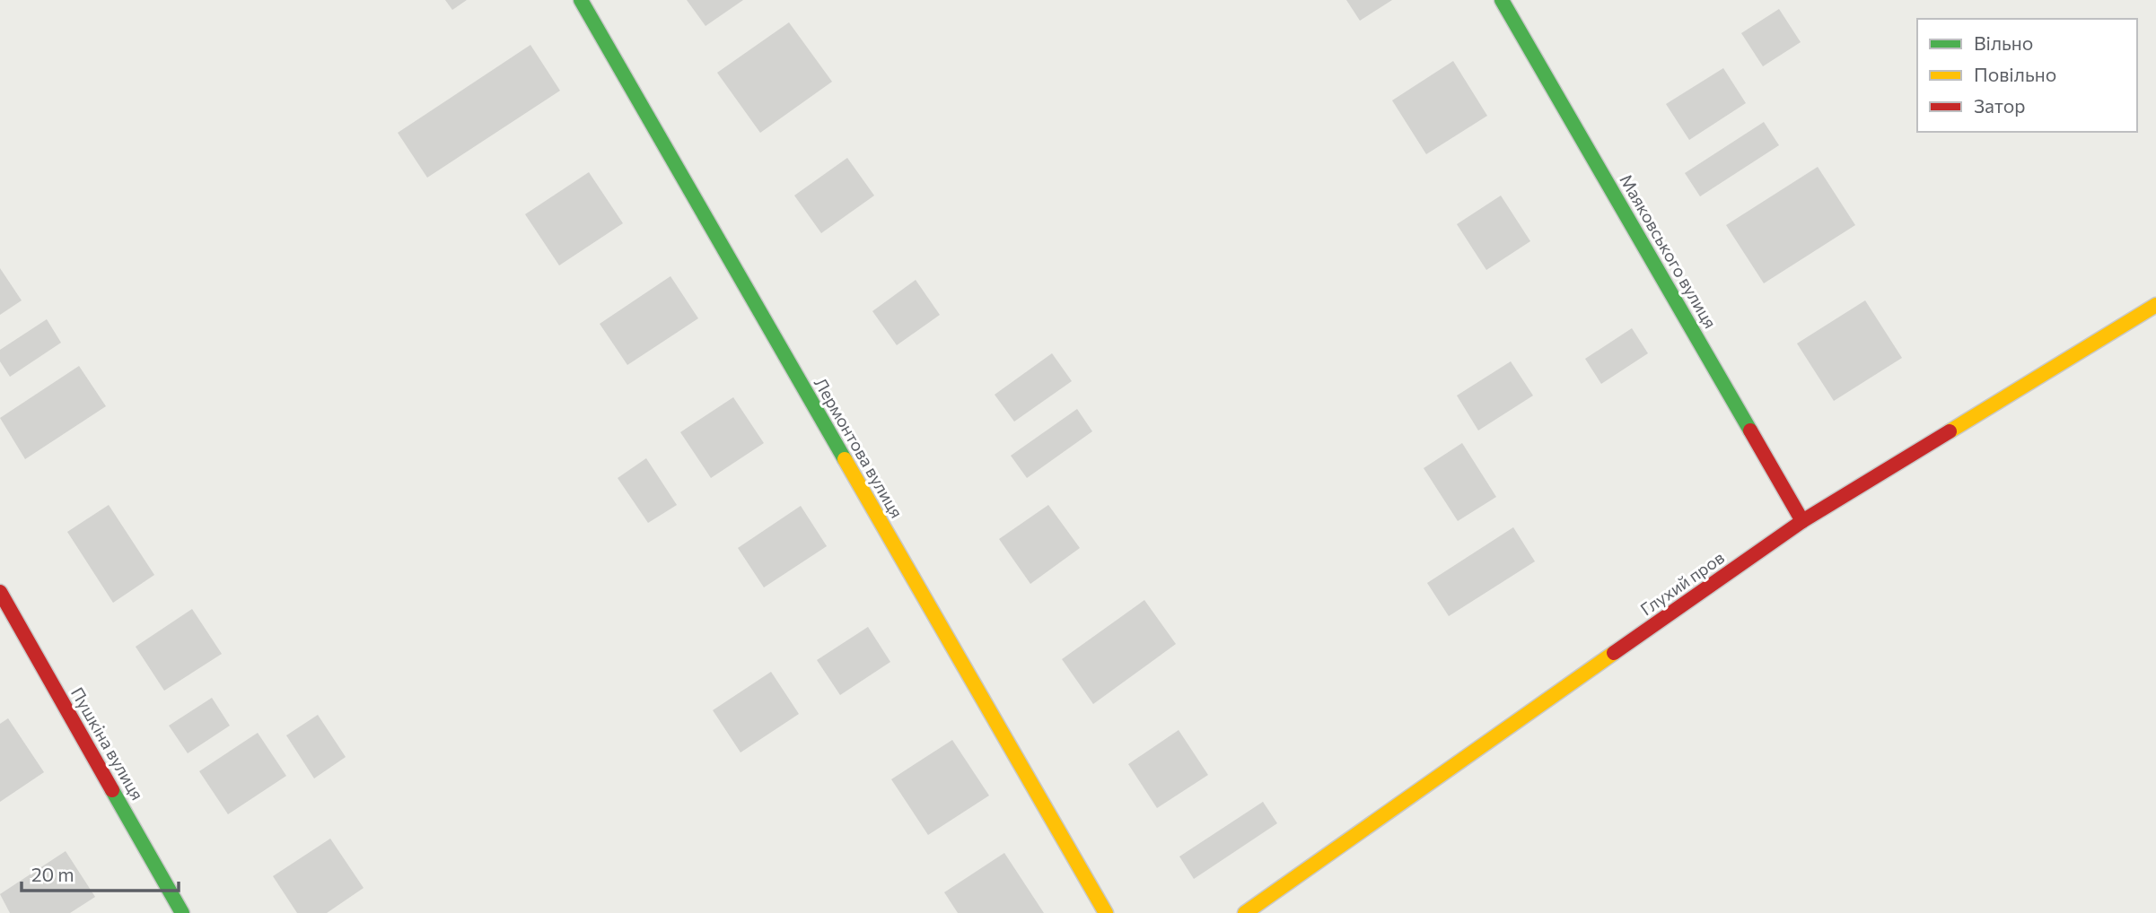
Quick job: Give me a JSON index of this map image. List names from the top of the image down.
{
  "streets": {
    "street": [
      "Маяковського вулиця",
      "Лермонтова вулиця",
      "Глухий пров",
      "Пушкіна вулиця"
    ]
  },
  "crossings": [
    ["Маяковського вулиця", "Глухий пров"]
  ],
  "legend": ["Вільно", "Повільно", "Затор"],
  "scale_bar": "20 m"
}
